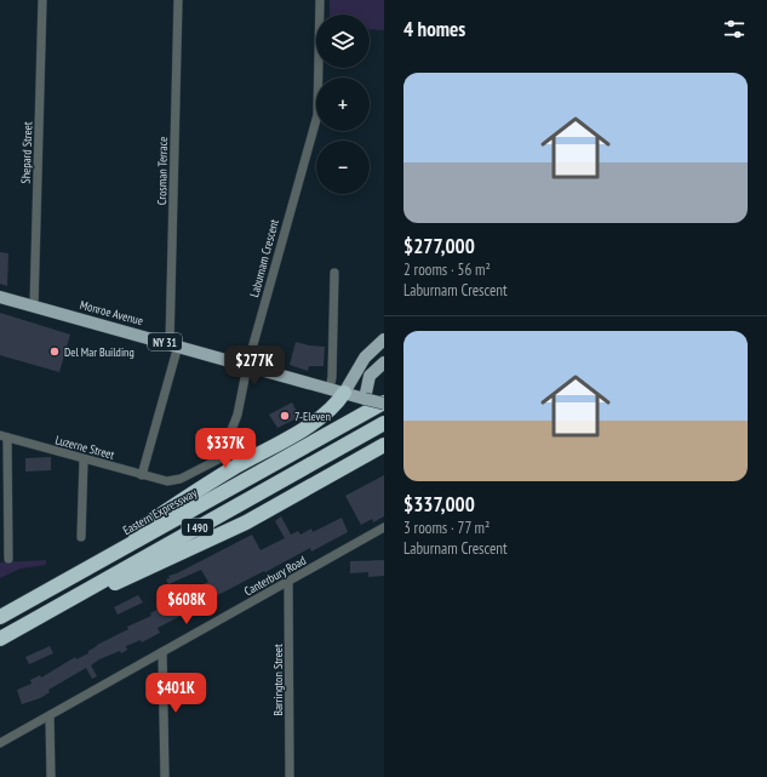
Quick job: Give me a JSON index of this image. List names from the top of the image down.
{
  "streets": {
    "highway": ["Eastern Expressway", "I 490"],
    "main road": ["Monroe Avenue", "NY 31"],
    "street": [
      "Shepard Street",
      "Crosman Terrace",
      "Laburnam Crescent",
      "Luzerne Street",
      "Canterbury Road",
      "Barrington Street"
    ]
  },
  "crossings": [
    ["Shepard Street", "Monroe Avenue"],
    ["Crosman Terrace", "Monroe Avenue"],
    ["Crosman Terrace", "Luzerne Street"],
    ["Laburnam Crescent", "Monroe Avenue"],
    ["Laburnam Crescent", "Luzerne Street"],
    ["Monroe Avenue", "Eastern Expressway"],
    ["Canterbury Road", "Barrington Street"]
  ],
  "places": ["Del Mar Building", "7-Eleven"],
  "page": {
    "heading": "4 homes",
    "map_buttons": ["+", "−"],
    "list": [
      {
        "name": "$277,000",
        "note": "2 rooms · 56 m² · Laburnam Crescent"
      },
      {
        "name": "$337,000",
        "note": "3 rooms · 77 m² · Laburnam Crescent"
      }
    ],
    "price": [
      "$277K",
      "$337K",
      "$608K",
      "$401K"
    ]
  }
}
